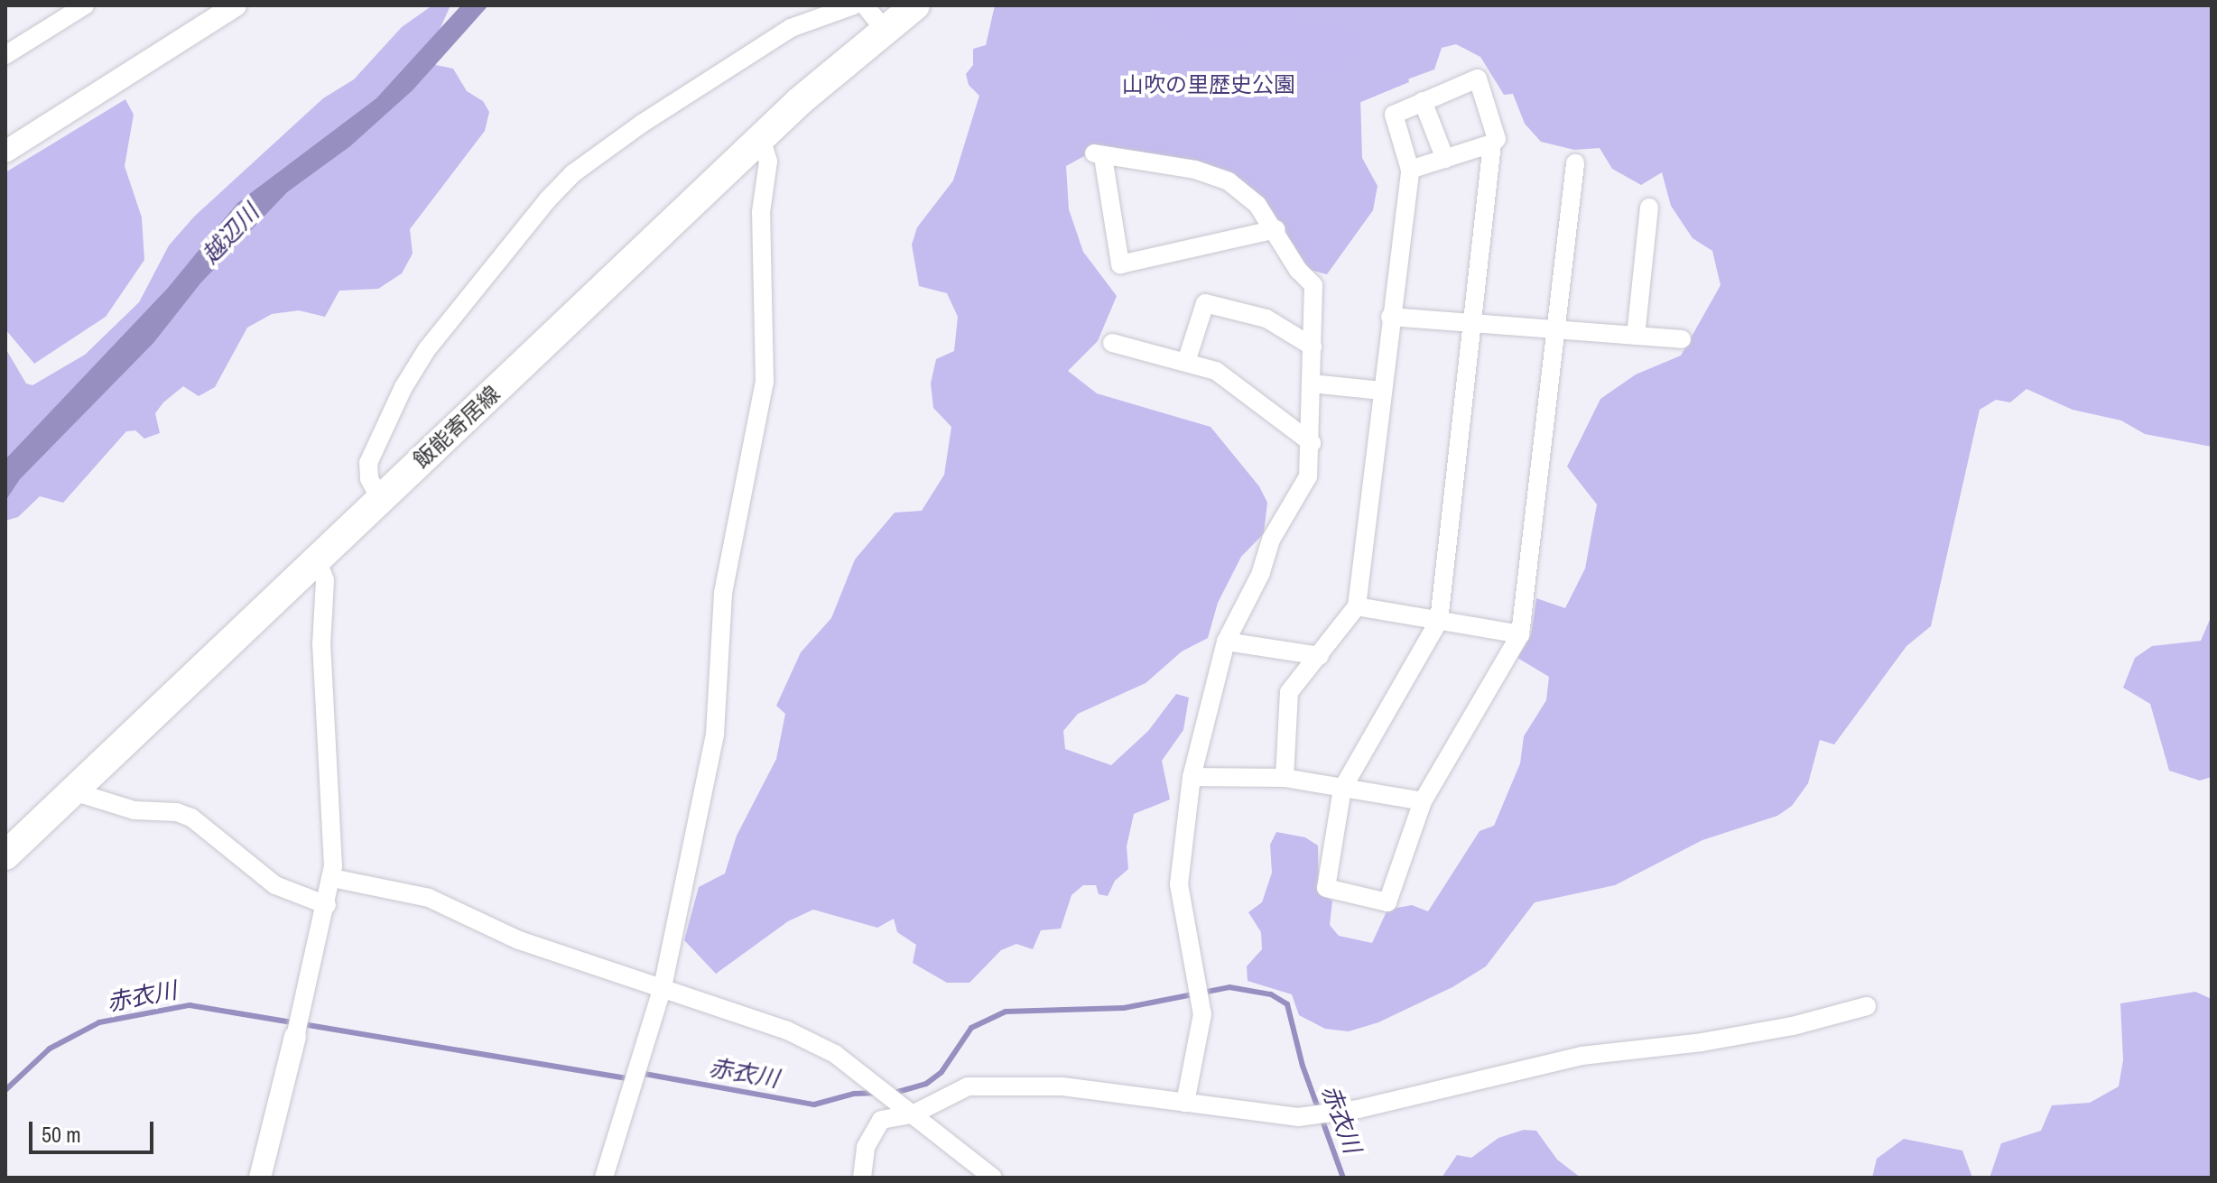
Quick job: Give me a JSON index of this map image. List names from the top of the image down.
{
  "streets": {
    "main road": ["飯能寄居線"]
  },
  "water": ["越辺川", "赤衣川"],
  "parks": ["山吹の里歴史公園"],
  "scale_bar": "50 m"
}
